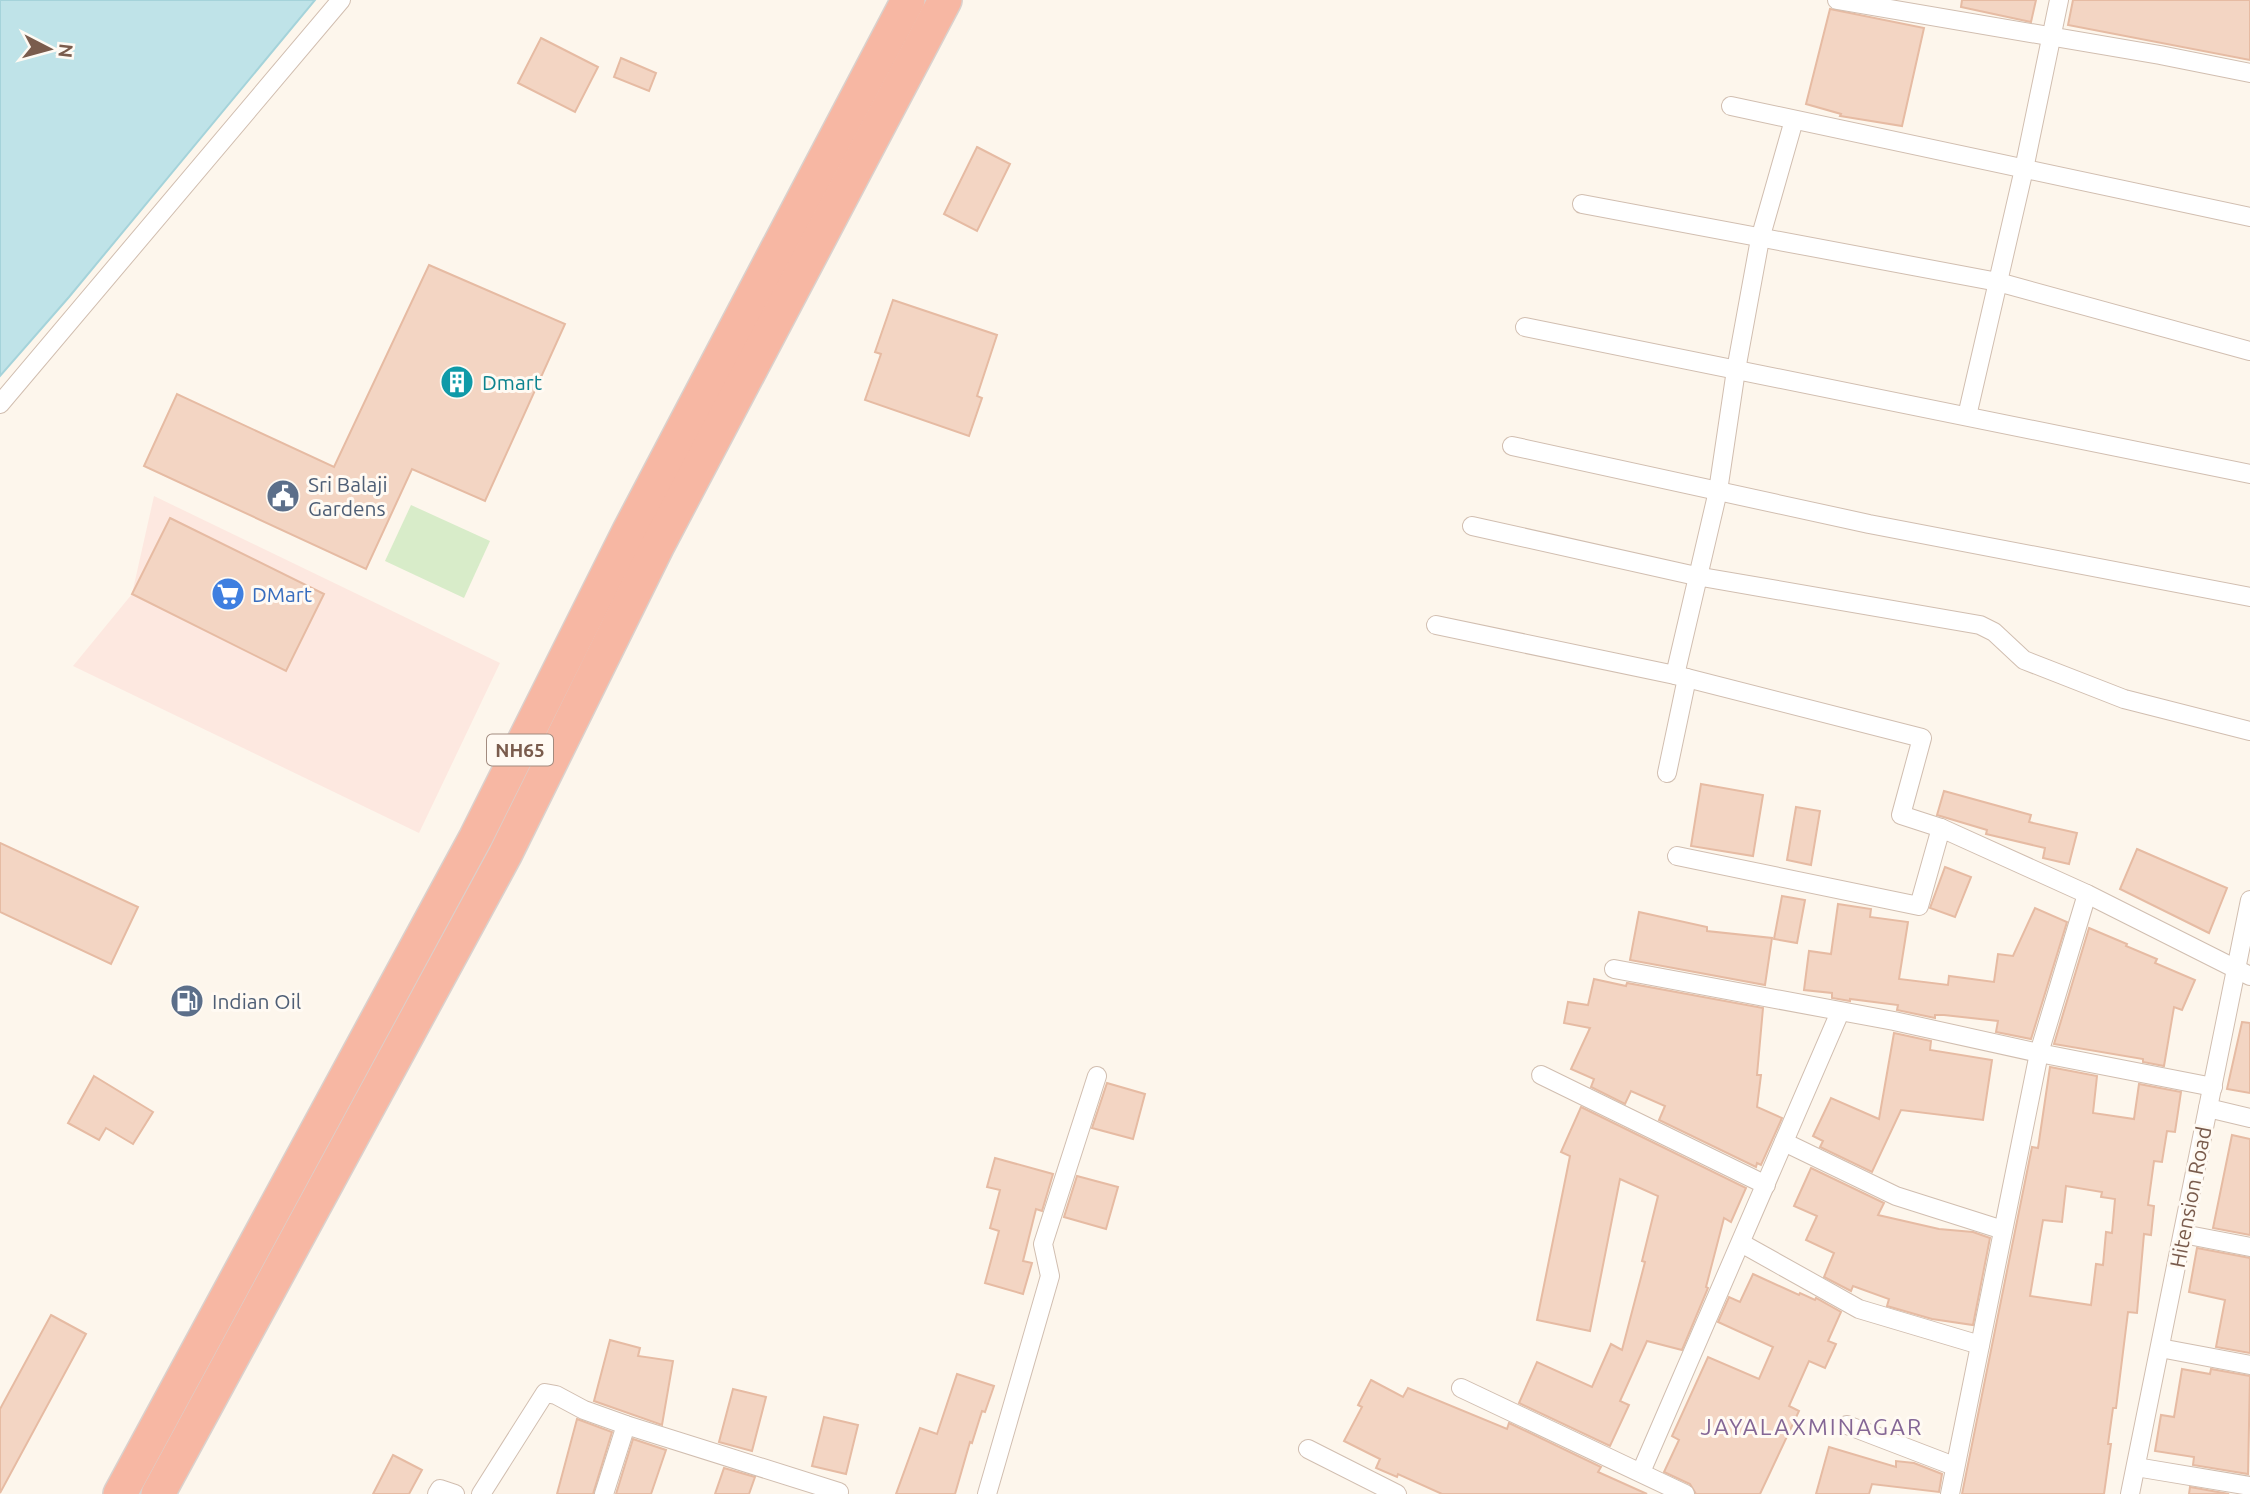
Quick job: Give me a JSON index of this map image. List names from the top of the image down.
{
  "streets": {
    "highway": ["NH65"],
    "street": ["Hitension Road"]
  },
  "districts": ["JAYALAXMINAGAR"],
  "places": {
    "building": ["Dmart"],
    "public building": ["Sri Balaji Gardens"],
    "supermarket": ["DMart"],
    "fuel station": ["Indian Oil"]
  },
  "north": "right"
}
